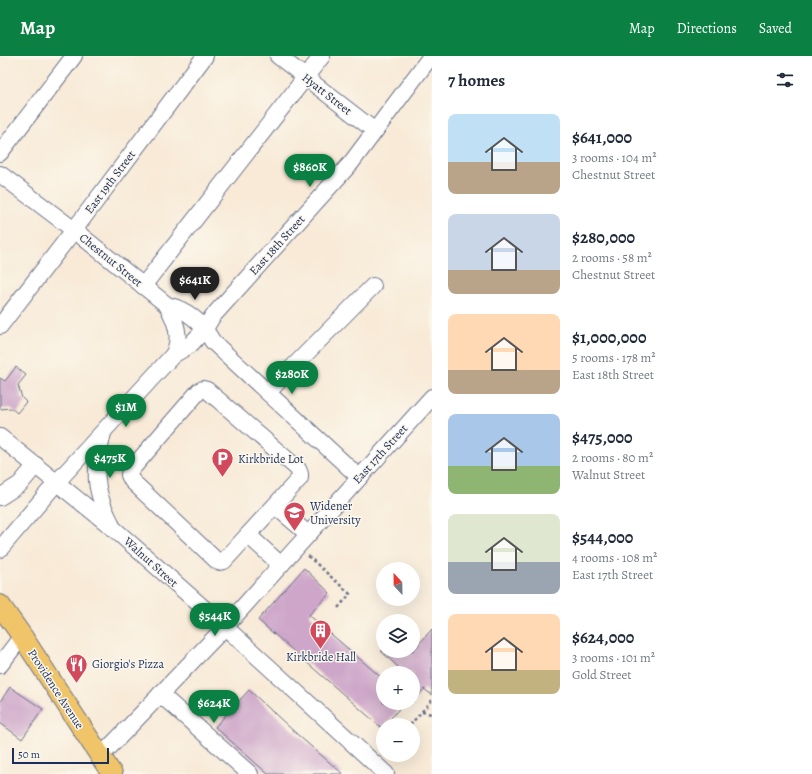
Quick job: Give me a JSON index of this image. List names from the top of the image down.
{
  "streets": {
    "main road": ["Providence Avenue"],
    "street": [
      "Hyatt Street",
      "East 19th Street",
      "East 18th Street",
      "Chestnut Street",
      "East 17th Street",
      "Walnut Street"
    ]
  },
  "crossings": [
    ["Hyatt Street", "East 18th Street"],
    ["East 19th Street", "Chestnut Street"],
    ["East 18th Street", "Chestnut Street"],
    ["East 18th Street", "Walnut Street"],
    ["Chestnut Street", "East 17th Street"],
    ["East 17th Street", "Walnut Street"],
    ["East 17th Street", "Providence Avenue"]
  ],
  "places": {
    "parking": ["Kirkbride Lot"],
    "school or university": ["Widener University"],
    "building": ["Kirkbride Hall"],
    "restaurant": ["Giorgio's Pizza"]
  },
  "scale_bar": "50 m",
  "north": "top",
  "page": {
    "header": "Map",
    "nav": ["Map", "Directions", "Saved"],
    "heading": "7 homes",
    "list": [
      {
        "name": "$641,000",
        "note": "3 rooms · 104 m² · Chestnut Street"
      },
      {
        "name": "$280,000",
        "note": "2 rooms · 58 m² · Chestnut Street"
      },
      {
        "name": "$1,000,000",
        "note": "5 rooms · 178 m² · East 18th Street"
      },
      {
        "name": "$475,000",
        "note": "2 rooms · 80 m² · Walnut Street"
      },
      {
        "name": "$544,000",
        "note": "4 rooms · 108 m² · East 17th Street"
      },
      {
        "name": "$624,000",
        "note": "3 rooms · 101 m² · Gold Street"
      }
    ],
    "price": [
      "$860K",
      "$641K",
      "$280K",
      "$1M",
      "$475K",
      "$544K",
      "$624K"
    ],
    "map_buttons": ["+", "−"],
    "scale": "50 m"
  }
}
